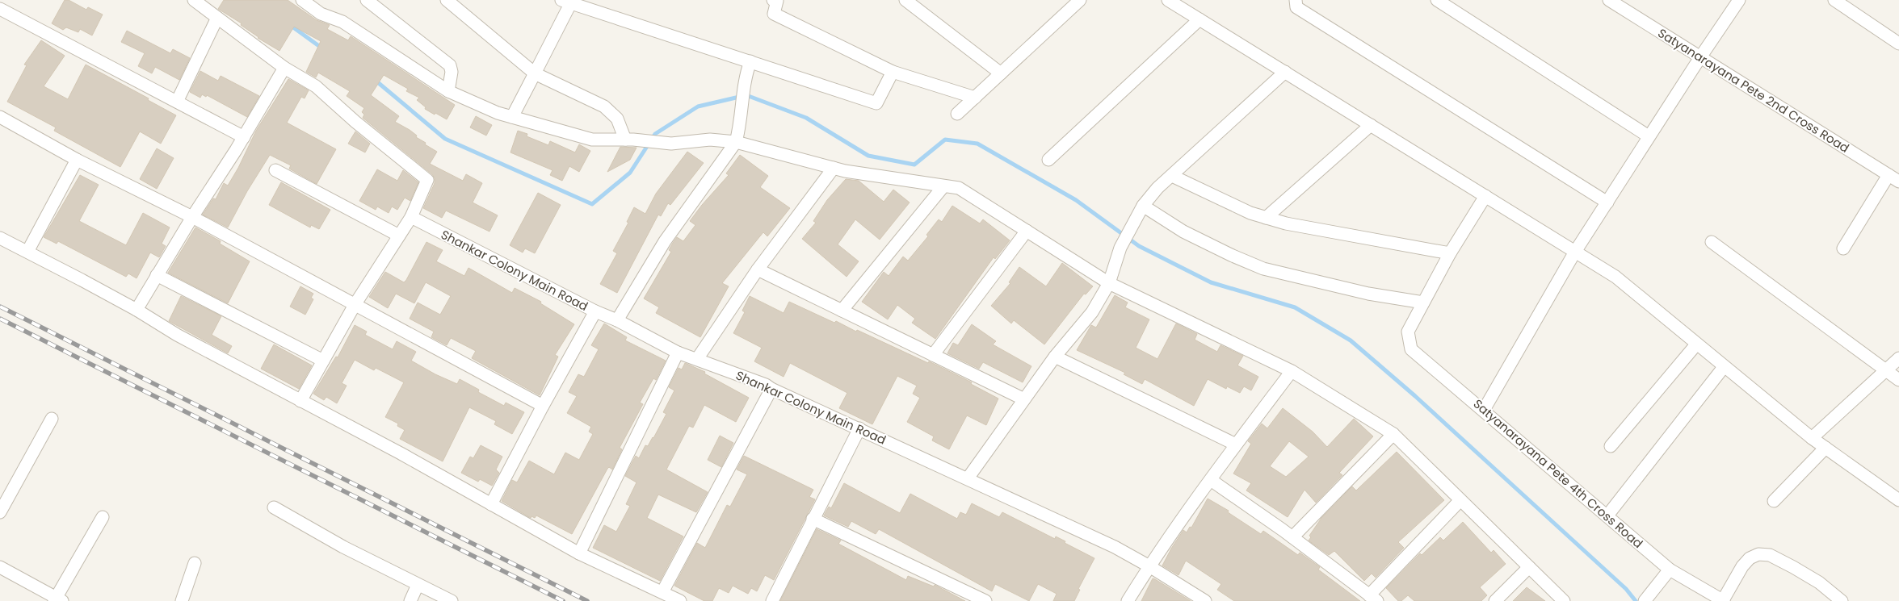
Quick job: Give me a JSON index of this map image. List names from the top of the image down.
{
  "streets": {
    "street": ["Satyanarayana Pete 2nd Cross Road", "Shankar Colony Main Road", "Satyanarayana Pete 4th Cross Road"]
  }
}
